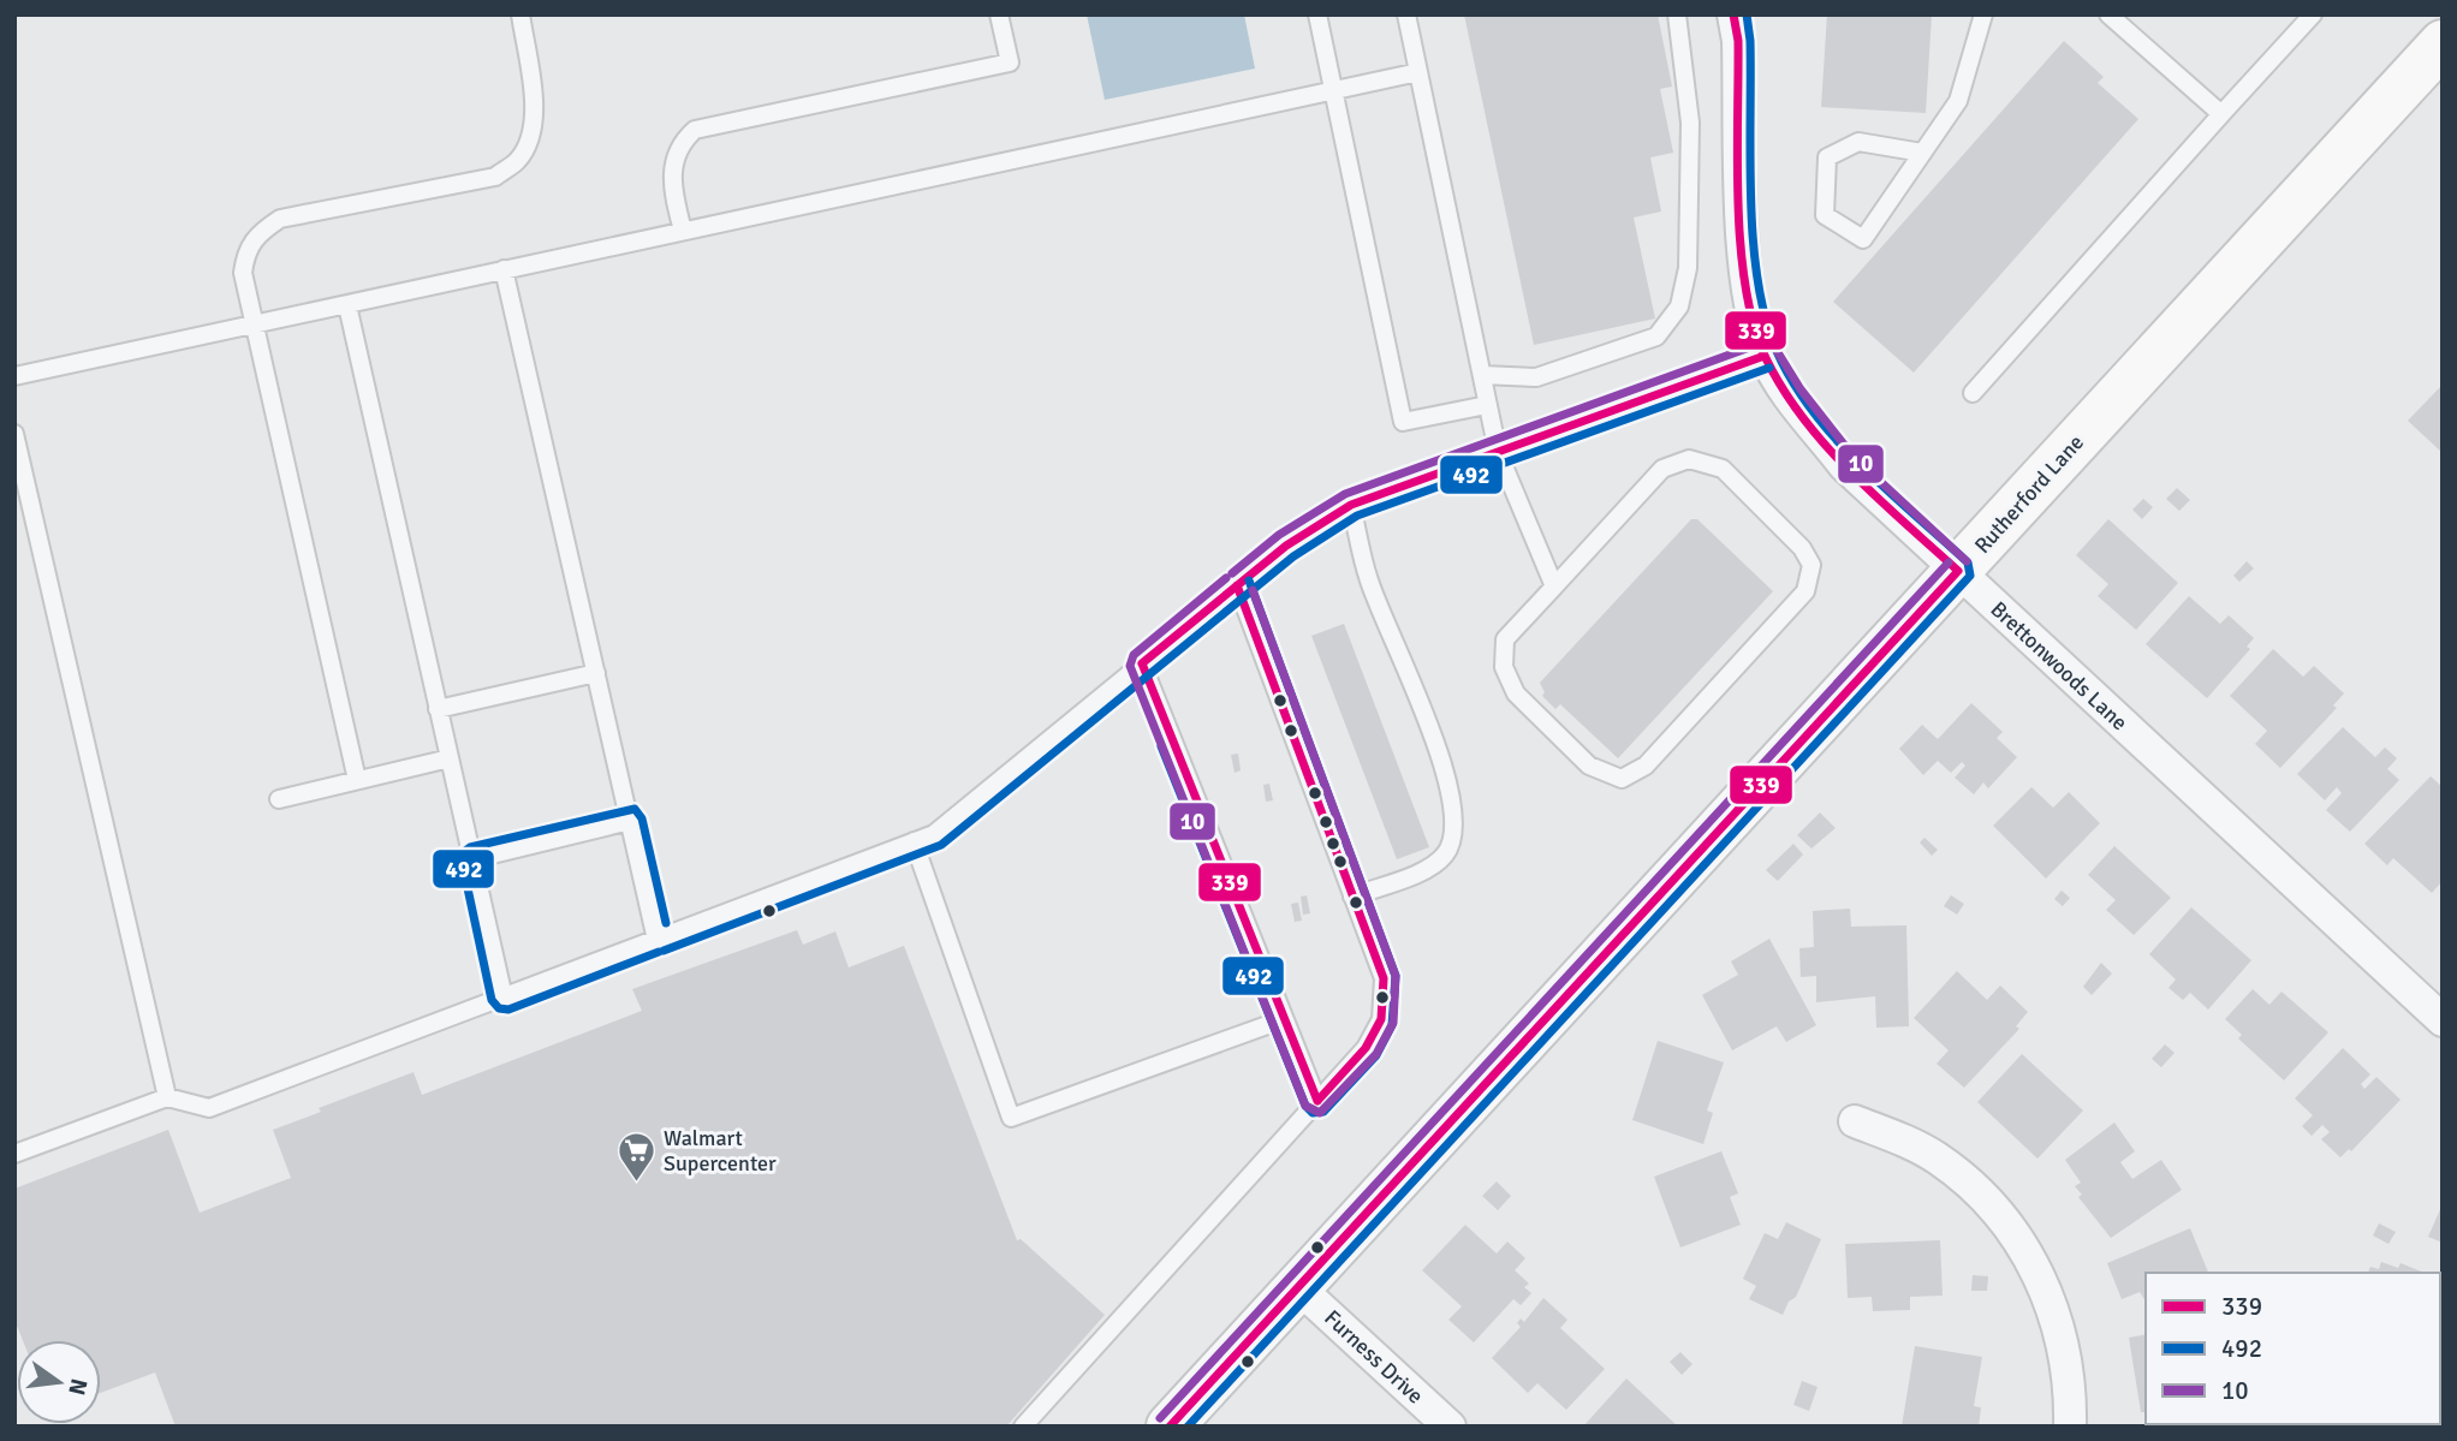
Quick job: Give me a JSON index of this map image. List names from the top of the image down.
{
  "streets": {
    "street": ["Rutherford Lane", "Brettonwoods Lane", "Furness Drive"]
  },
  "crossings": [
    ["Rutherford Lane", "Brettonwoods Lane"],
    ["Rutherford Lane", "Furness Drive"]
  ],
  "places": {
    "supermarket": ["Walmart Supercenter"]
  },
  "lines": ["transit line 339", "transit line 492", "transit line 10"],
  "legend": ["339", "492", "10"],
  "north": "right"
}
